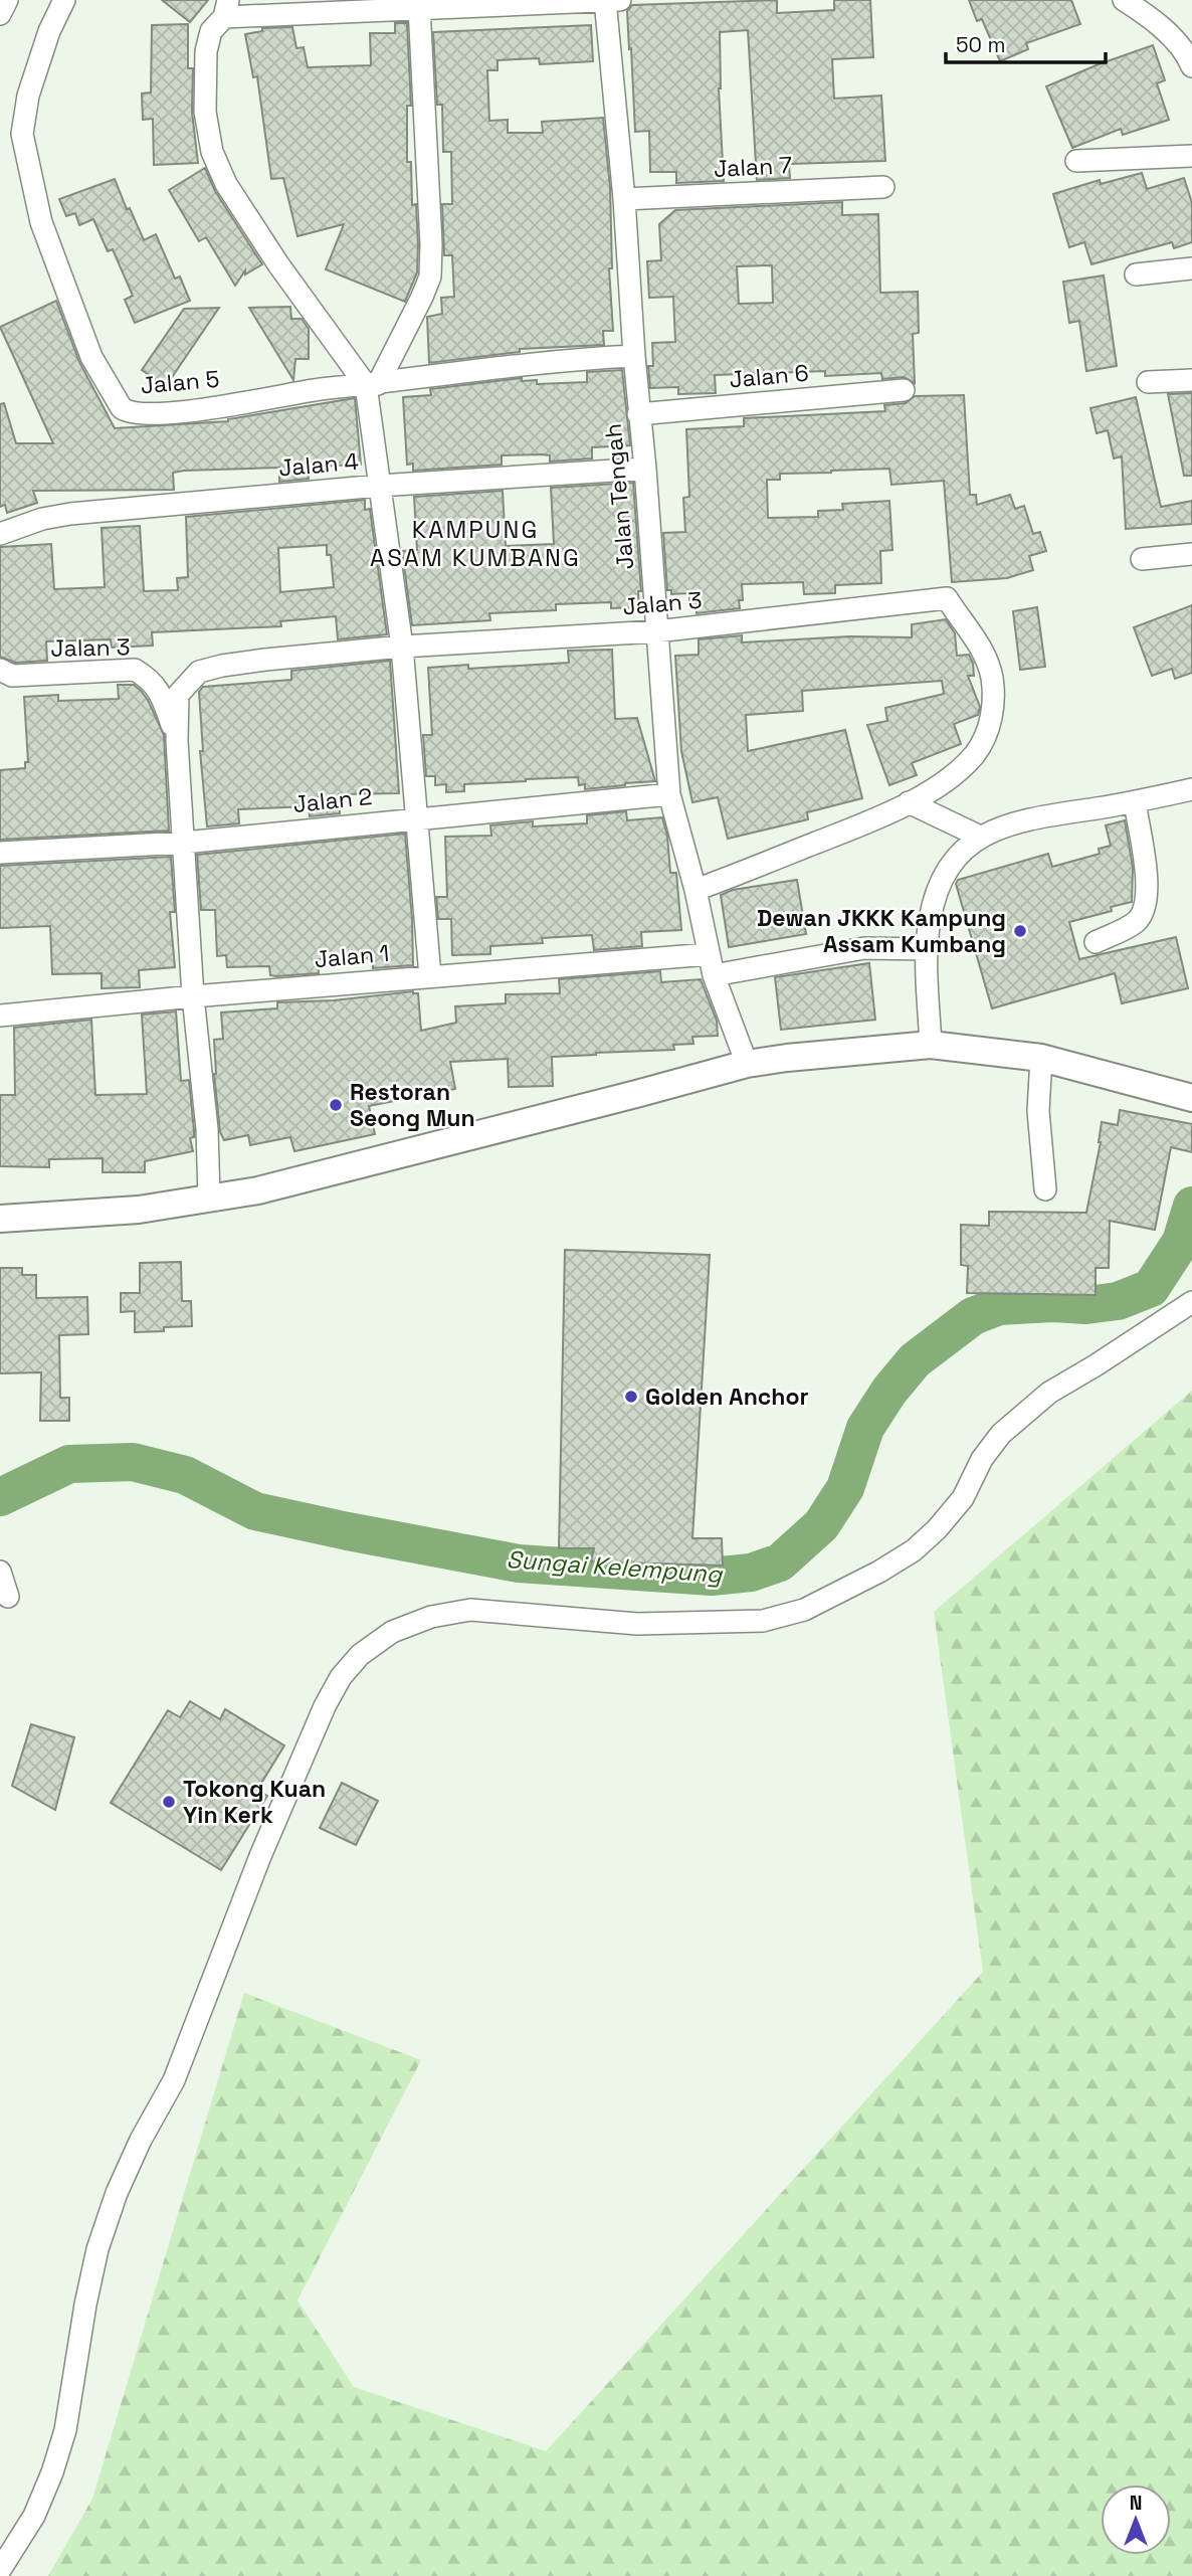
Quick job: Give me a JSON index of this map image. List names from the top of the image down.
{
  "streets": {
    "street": [
      "Jalan 7",
      "Jalan 6",
      "Jalan 5",
      "Jalan 4",
      "Jalan Tengah",
      "Jalan 3",
      "Jalan 2",
      "Jalan 1"
    ]
  },
  "crossings": [
    ["Jalan 7", "Jalan Tengah"],
    ["Jalan 6", "Jalan Tengah"],
    ["Jalan 5", "Jalan Tengah"],
    ["Jalan 4", "Jalan Tengah"],
    ["Jalan Tengah", "Jalan 3"],
    ["Jalan Tengah", "Jalan 2"],
    ["Jalan Tengah", "Jalan 1"]
  ],
  "districts": ["KAMPUNG ASAM KUMBANG"],
  "water": ["Sungai Kelempung"],
  "places": [
    "Dewan JKKK Kampung Assam Kumbang",
    "Restoran Seong Mun",
    "Golden Anchor",
    "Tokong Kuan Yin Kerk"
  ],
  "scale_bar": "50 m",
  "north": "top"
}
